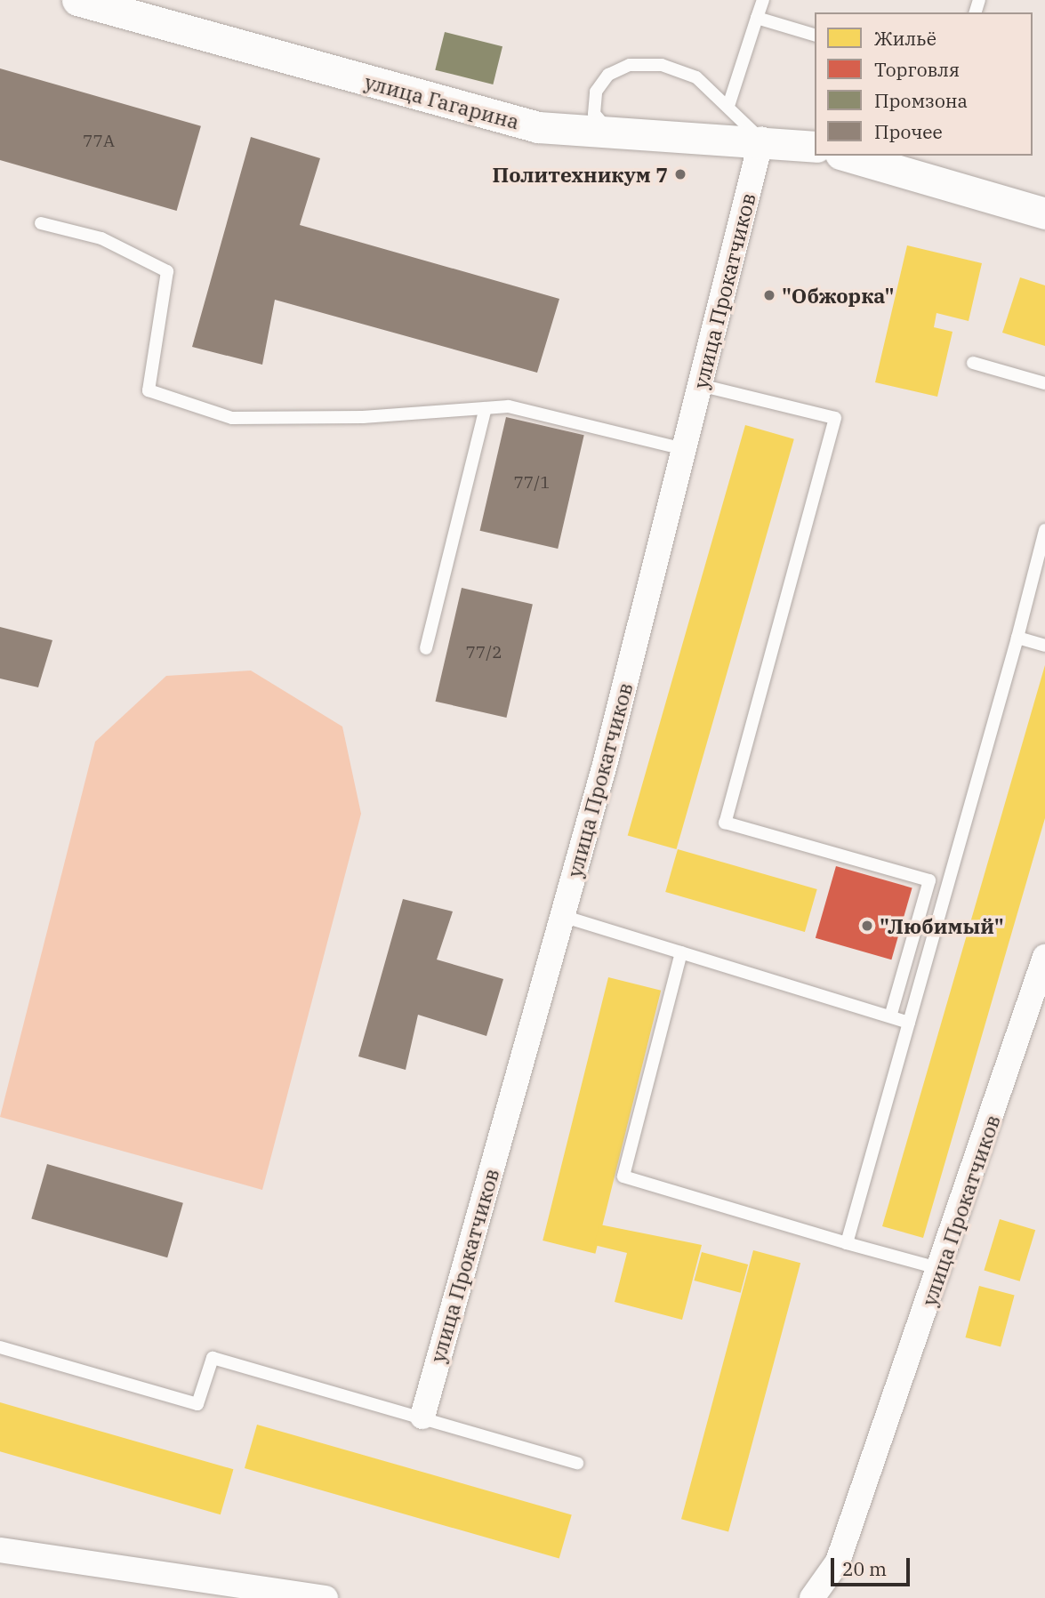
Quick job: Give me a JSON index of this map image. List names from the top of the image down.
{
  "streets": {
    "street": ["улица Гагарина", "улица Прокатчиков"]
  },
  "crossings": [
    ["улица Гагарина", "улица Прокатчиков"]
  ],
  "places": ["Политехникум 7", "\"Обжорка\"", "\"Любимый\""],
  "house_numbers": ["77А", "77/1", "77/2"],
  "legend": [
    "Жильё",
    "Торговля",
    "Промзона",
    "Прочее"
  ],
  "scale_bar": "20 m"
}
